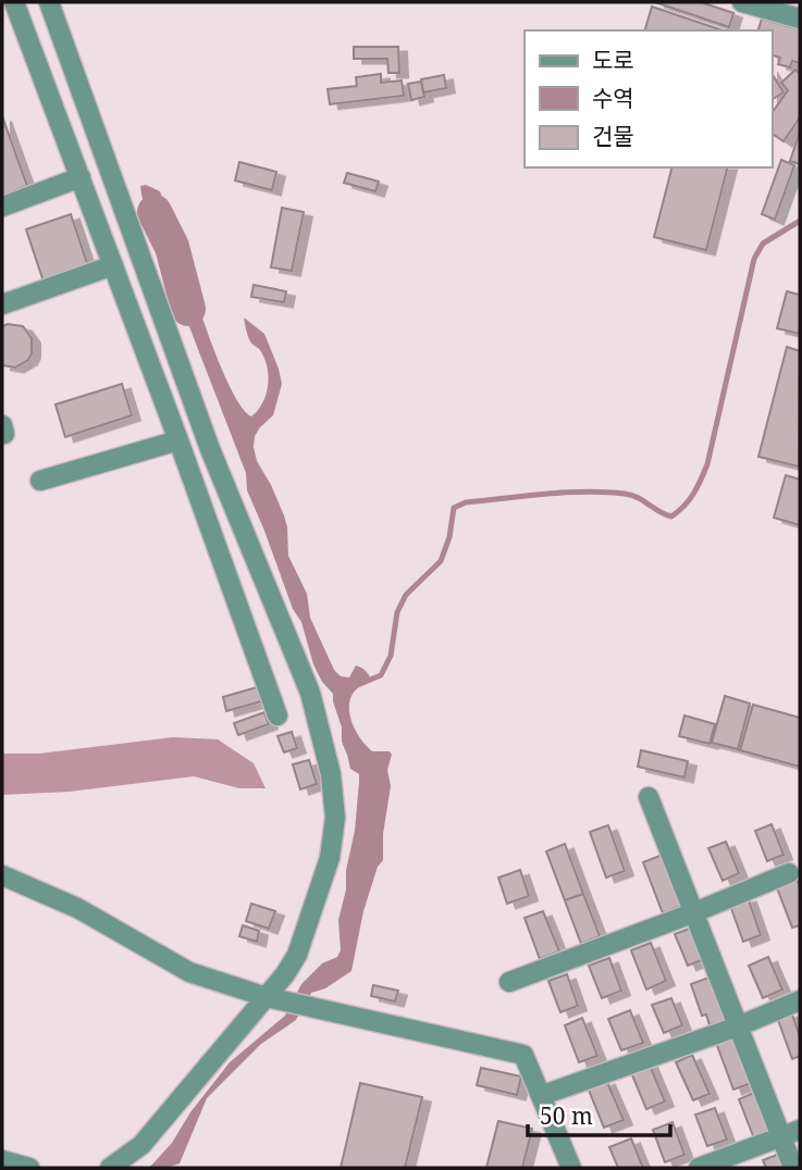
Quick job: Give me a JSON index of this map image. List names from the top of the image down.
{
  "legend": ["도로", "수역", "건물"],
  "scale_bar": "50 m"
}
